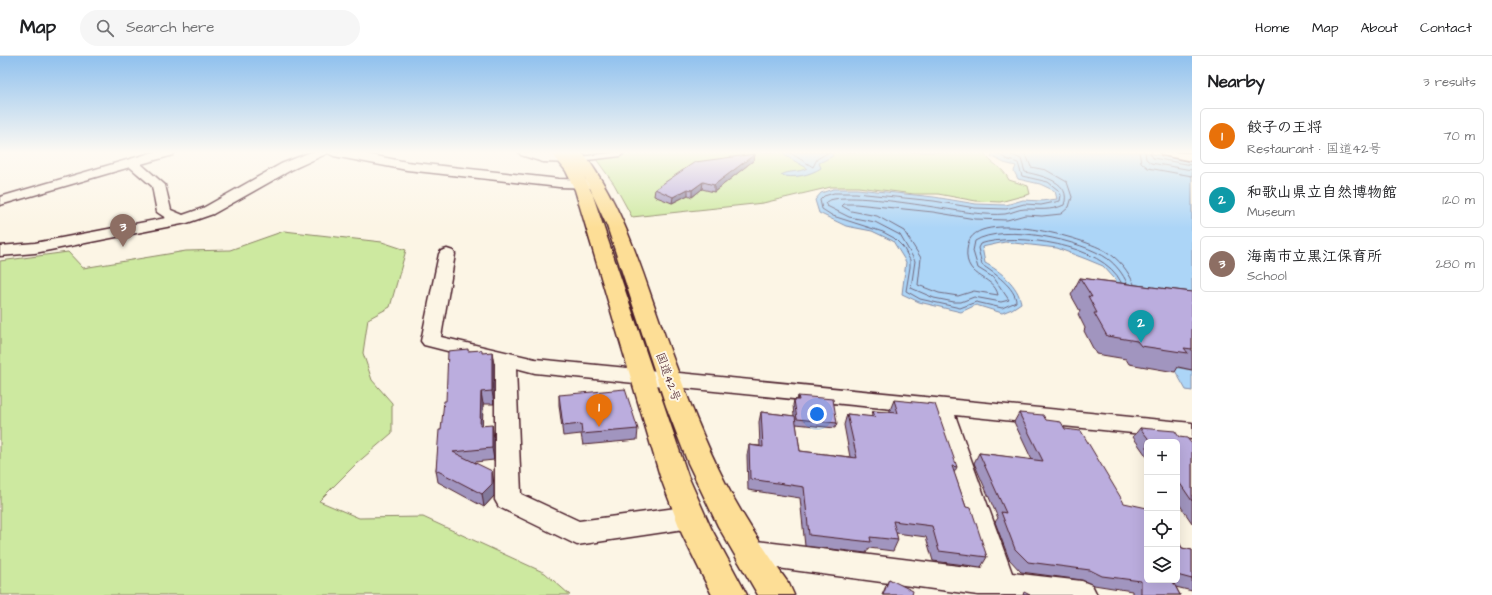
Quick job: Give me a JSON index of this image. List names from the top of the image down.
{
  "streets": {
    "highway": ["国道42号"]
  },
  "page": {
    "header": "Map",
    "search": "Search here",
    "nav": [
      "Home",
      "Map",
      "About",
      "Contact"
    ],
    "heading": ["Nearby", "3 results"],
    "list": [
      {
        "mark": "1",
        "name": "餃子の王将",
        "note": "Restaurant · 国道42号",
        "value": "70 m"
      },
      {
        "mark": "2",
        "name": "和歌山県立自然博物館",
        "note": "Museum",
        "value": "120 m"
      },
      {
        "mark": "3",
        "name": "海南市立黒江保育所",
        "note": "School",
        "value": "280 m"
      }
    ],
    "pins": ["3", "2", "1"],
    "map_buttons": ["+", "−"]
  }
}
